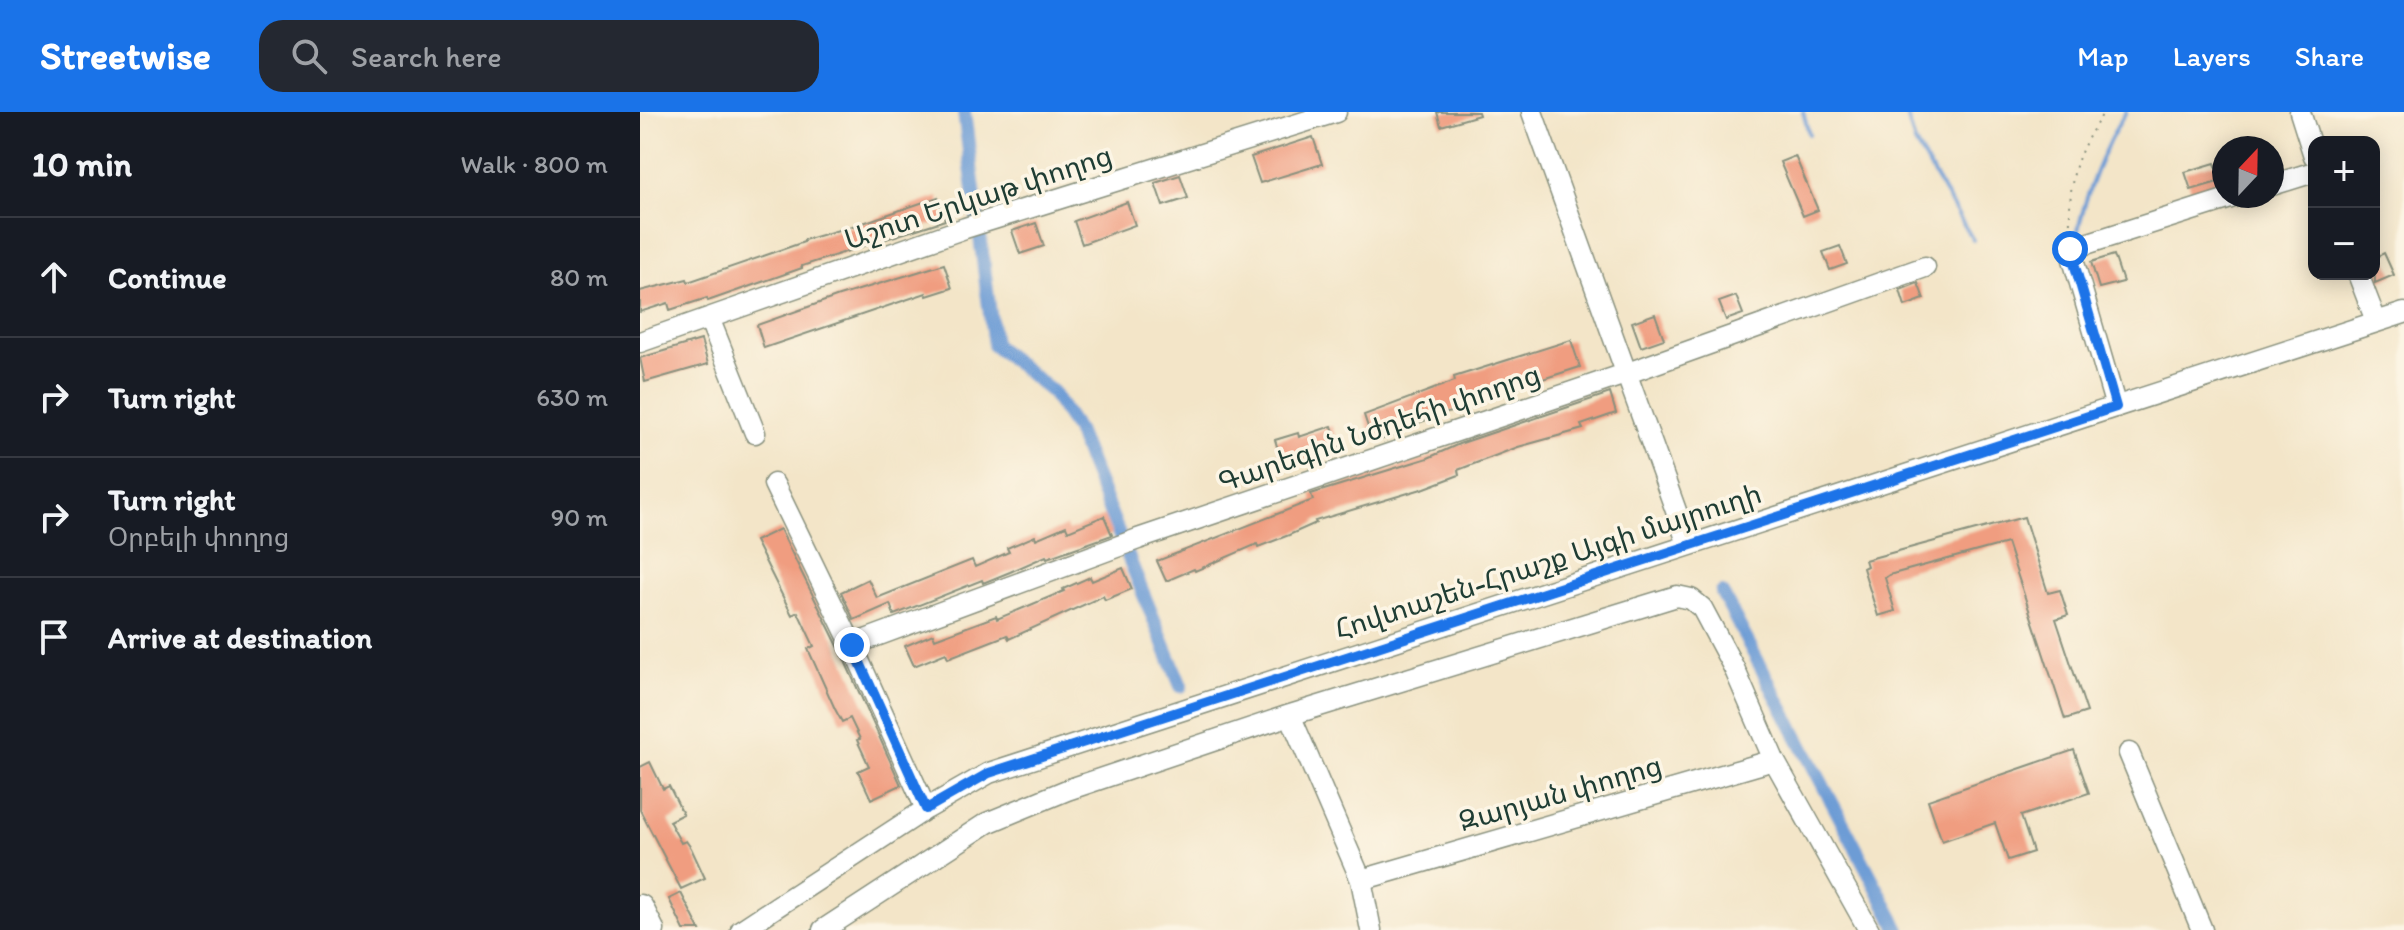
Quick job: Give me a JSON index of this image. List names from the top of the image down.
{
  "streets": {
    "street": [
      "Աշոտ Երկաթ փողոց",
      "Գարեգին Նժդեհի փողոց",
      "Հովտաշեն-Հրաշք Այգի մայրուղի",
      "Զարյան փողոց"
    ]
  },
  "north": "top",
  "page": {
    "header": "Streetwise",
    "search": "Search here",
    "nav": ["Map", "Layers", "Share"],
    "heading": ["10 min", "Walk · 800 m"],
    "map_buttons": ["+", "−"],
    "list": [
      ["Continue", "80 m"],
      ["Turn right", "630 m"],
      ["Turn right", "Օրբելի փողոց", "90 m"],
      "Arrive at destination"
    ]
  }
}
